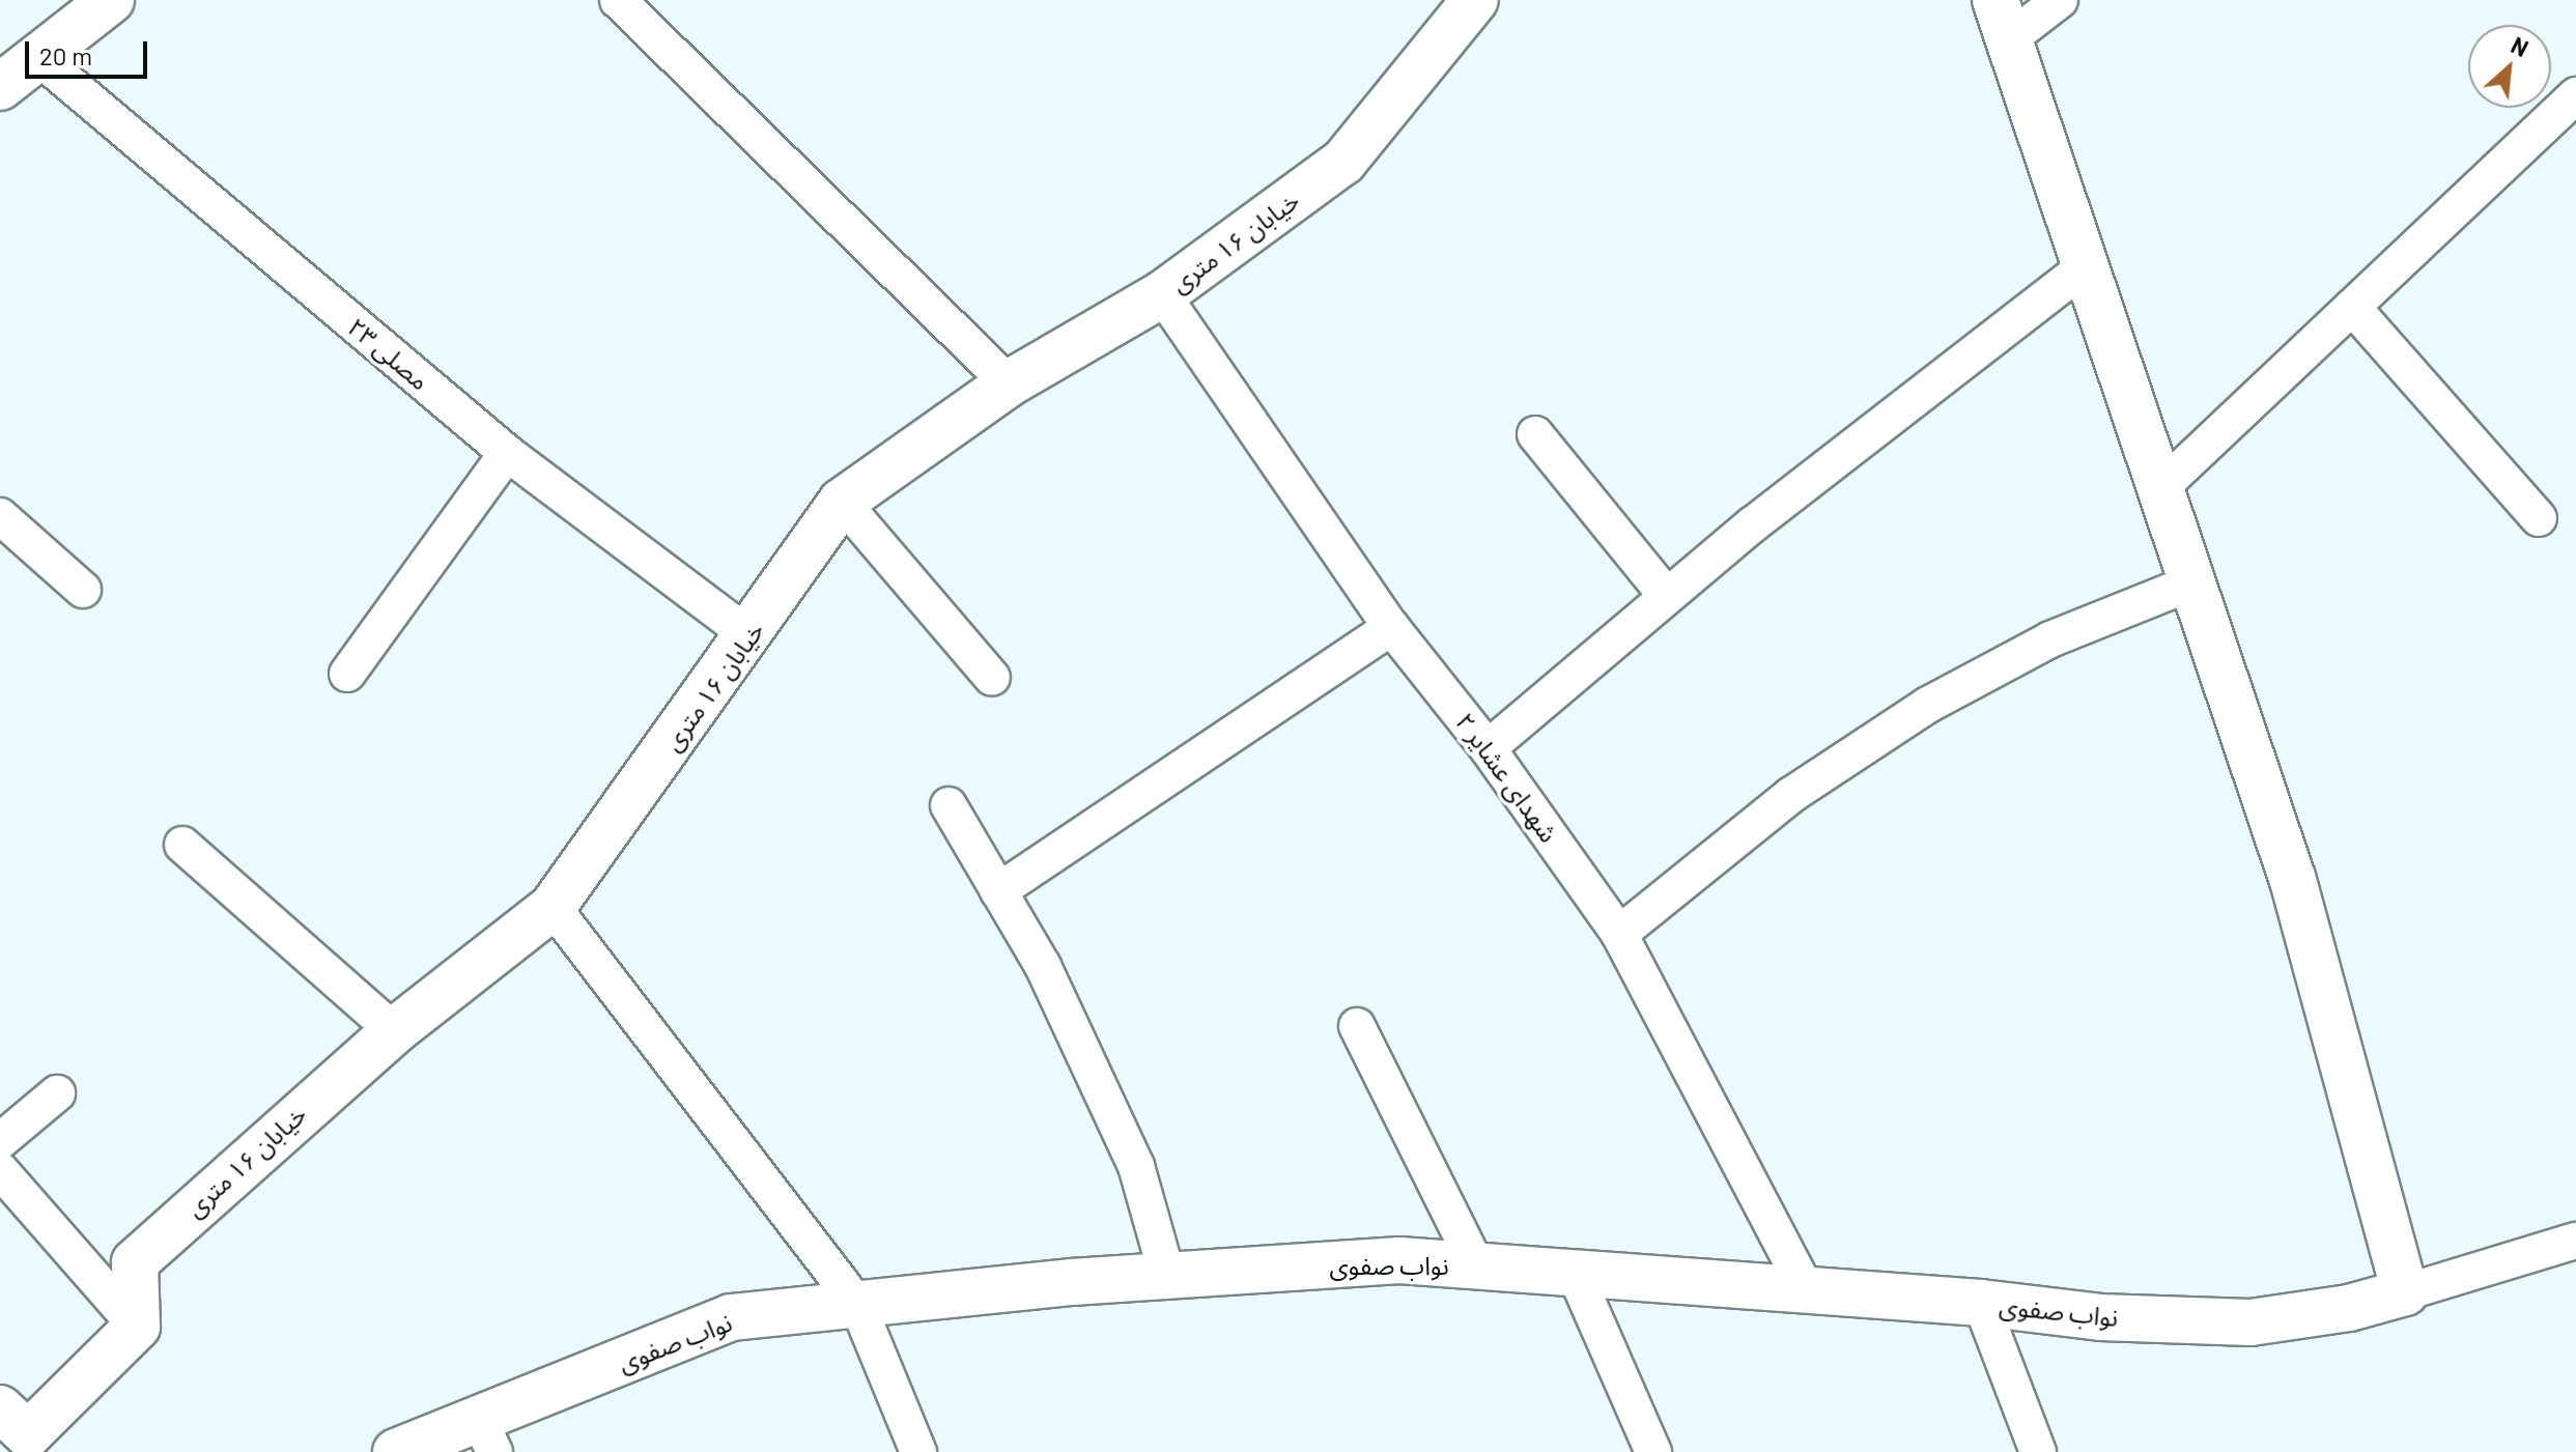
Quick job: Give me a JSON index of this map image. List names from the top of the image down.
{
  "streets": {
    "street": [
      "خیابان ۱۶ متری",
      "مصلی ۲۳",
      "شهدای عشایر ۲",
      "نواب صفوی"
    ]
  },
  "crossings": [
    ["خیابان ۱۶ متری", "مصلی ۲۳"],
    ["خیابان ۱۶ متری", "شهدای عشایر ۲"],
    ["شهدای عشایر ۲", "نواب صفوی"]
  ],
  "scale_bar": "20 m",
  "north": "top right"
}
